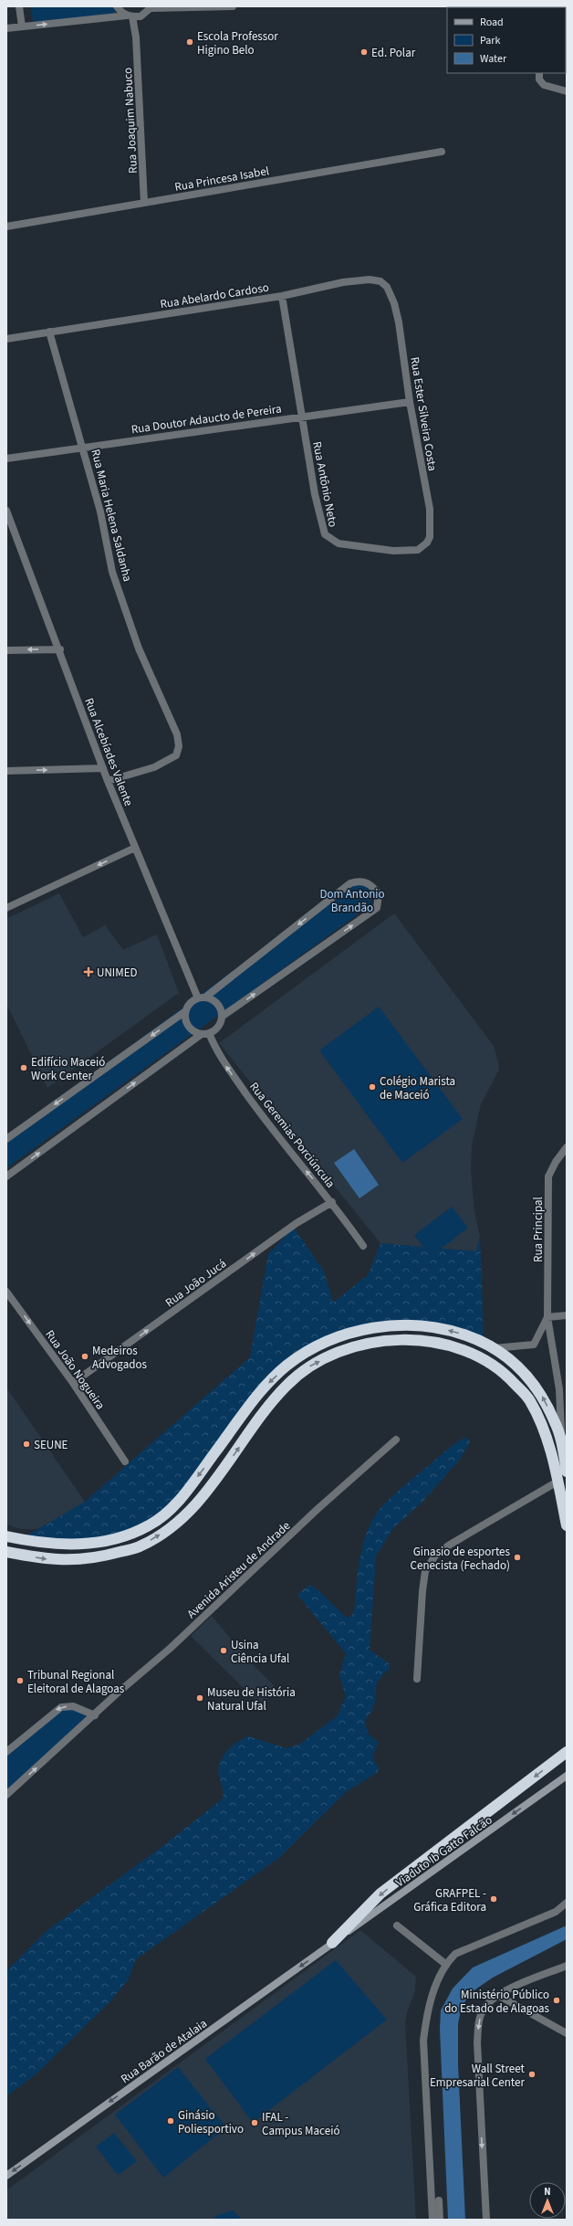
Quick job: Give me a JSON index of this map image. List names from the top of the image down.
{
  "streets": {
    "main road": ["Viaduto Ib Gatto Falcão", "Rua Barão de Atalaia"],
    "street": [
      "Rua Joaquim Nabuco",
      "Rua Princesa Isabel",
      "Rua Abelardo Cardoso",
      "Rua Ester Silveira Costa",
      "Rua Doutor Adaucto de Pereira",
      "Rua Antônio Neto",
      "Rua Maria Helena Saldanha",
      "Rua Alcebíades Valente",
      "Rua Geremias Porciúncula",
      "Rua Principal",
      "Rua João Jucá",
      "Rua João Nogueira",
      "Avenida Aristeu de Andrade"
    ]
  },
  "crossings": [
    ["Rua Joaquim Nabuco", "Rua Princesa Isabel"],
    ["Rua Abelardo Cardoso", "Rua Ester Silveira Costa"],
    ["Rua Abelardo Cardoso", "Rua Antônio Neto"],
    ["Rua Abelardo Cardoso", "Rua Maria Helena Saldanha"],
    ["Rua Ester Silveira Costa", "Rua Doutor Adaucto de Pereira"],
    ["Rua Ester Silveira Costa", "Rua Antônio Neto"],
    ["Rua Doutor Adaucto de Pereira", "Rua Antônio Neto"],
    ["Rua Doutor Adaucto de Pereira", "Rua Maria Helena Saldanha"],
    ["Rua Maria Helena Saldanha", "Rua Alcebíades Valente"],
    ["Rua Alcebíades Valente", "Rua Geremias Porciúncula"],
    ["Rua Geremias Porciúncula", "Rua João Jucá"],
    ["Rua João Jucá", "Rua João Nogueira"],
    ["Viaduto Ib Gatto Falcão", "Rua Barão de Atalaia"]
  ],
  "one_way": [
    "Rua Geremias Porciúncula",
    "Rua João Jucá",
    "Rua João Nogueira",
    "Viaduto Ib Gatto Falcão",
    "Rua Barão de Atalaia"
  ],
  "parks": ["Dom Antonio Brandão"],
  "places": {
    "other": [
      "Escola Professor Higino Belo",
      "Ed. Polar",
      "Edifício Maceió Work Center",
      "Colégio Marista de Maceió",
      "Medeiros Advogados",
      "SEUNE",
      "Ginasio de esportes Cenecista (Fechado)",
      "Usina Ciência Ufal",
      "Tribunal Regional Eleitoral de Alagoas",
      "Museu de História Natural Ufal",
      "GRAFPEL - Gráfica Editora",
      "Ministério Público do Estado de Alagoas",
      "Wall Street Empresarial Center",
      "Ginásio Poliesportivo",
      "IFAL - Campus Maceió"
    ],
    "health": ["UNIMED"]
  },
  "legend": ["Road", "Park", "Water"],
  "north": "top"
}
